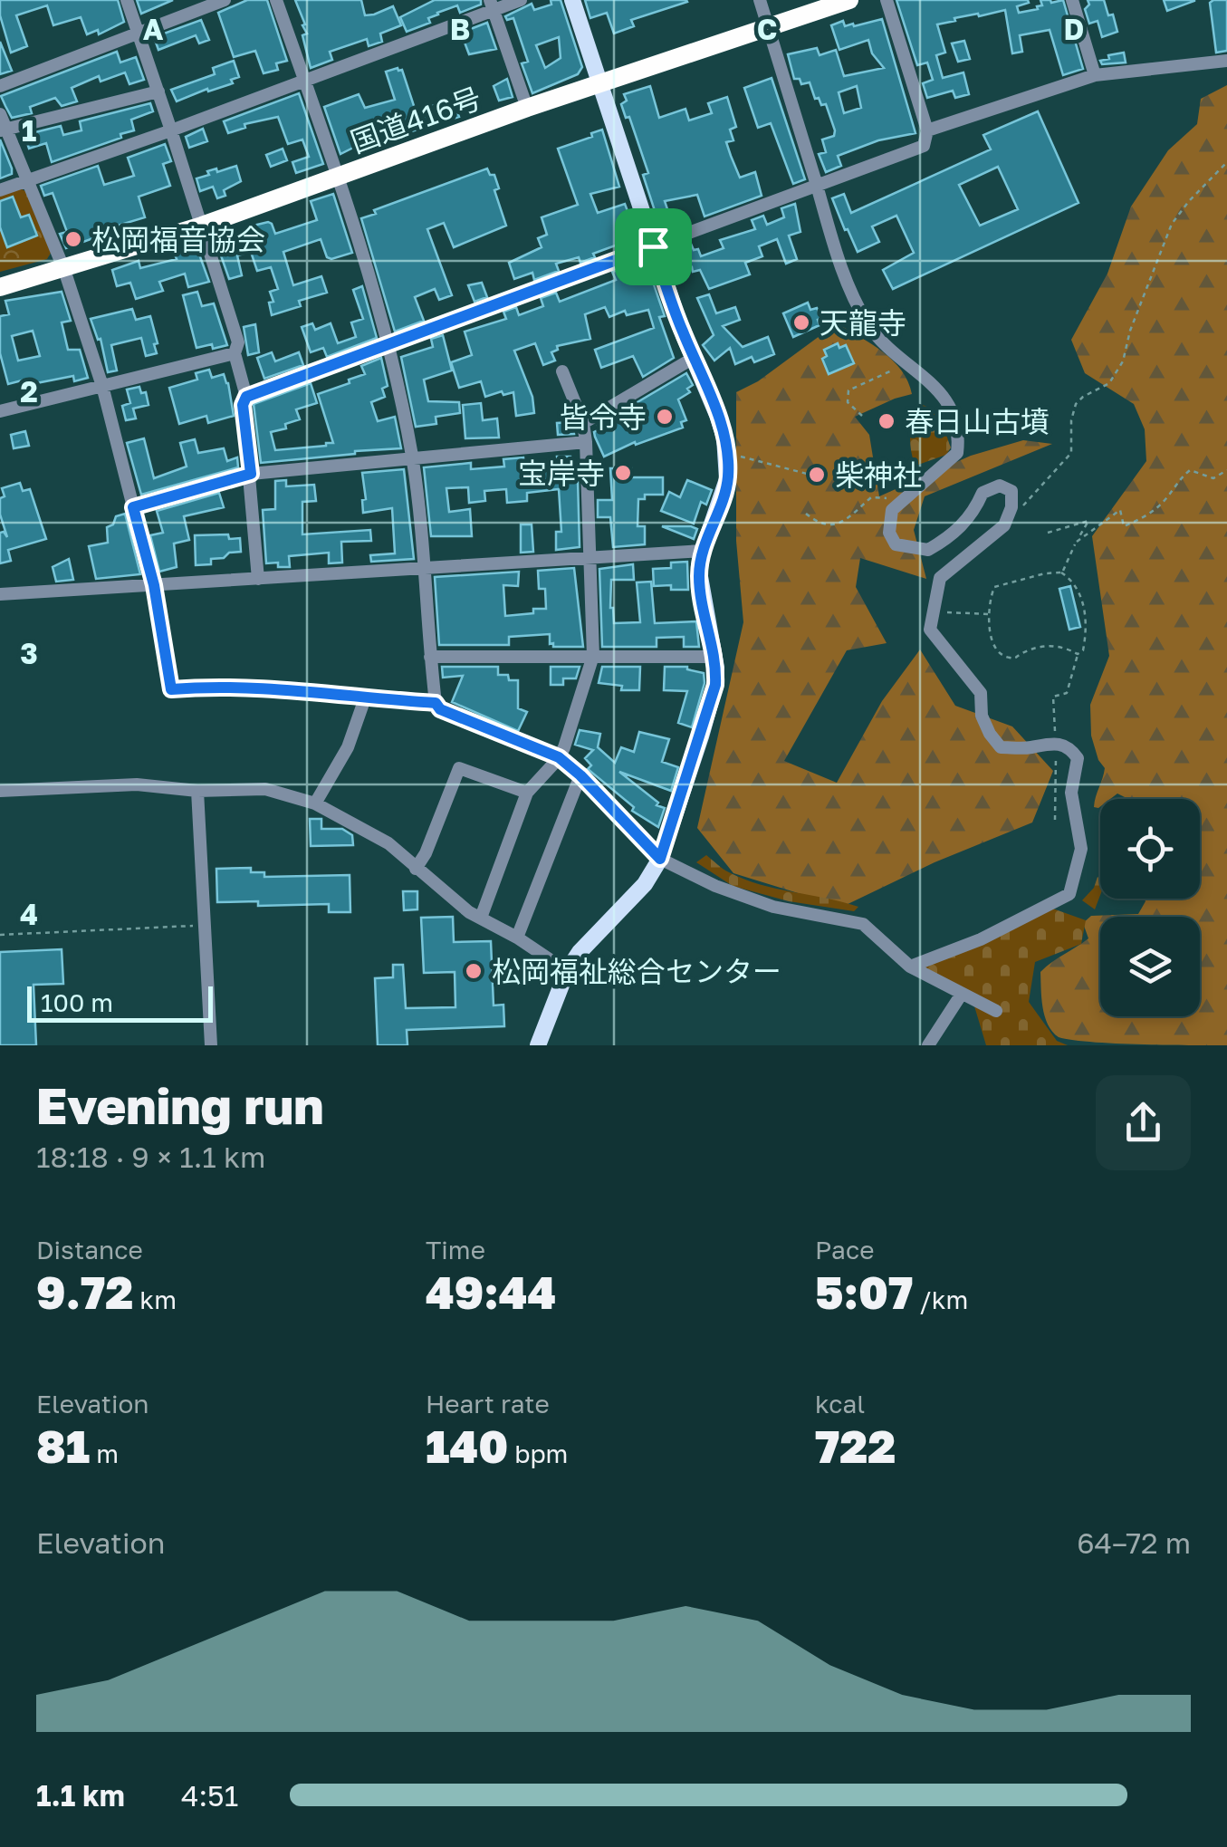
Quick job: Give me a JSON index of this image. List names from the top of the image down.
{
  "streets": {
    "highway": ["国道416号"]
  },
  "places": [
    "松岡福音協会",
    "天龍寺",
    "皆令寺",
    "春日山古墳",
    "宝岸寺",
    "柴神社",
    "松岡福祉総合センター"
  ],
  "scale_bar": "100 m",
  "page": {
    "scale": "100 m",
    "heading": ["Evening run", "18:18 · 9 × 1.1 km"],
    "stats": [
      ["Distance", "9.72 km"],
      ["Time", "49:44"],
      ["Pace", "5:07 /km"],
      ["Elevation", "81 m"],
      ["Heart rate", "140 bpm"],
      ["kcal", "722"]
    ],
    "chart": ["Elevation", "64–72 m"],
    "list": [
      {
        "name": "1.1 km",
        "note": "4:51"
      }
    ]
  },
  "grid": {
    "columns": [
      "A",
      "B",
      "C",
      "D"
    ],
    "rows": [
      "1",
      "2",
      "3",
      "4"
    ]
  }
}
